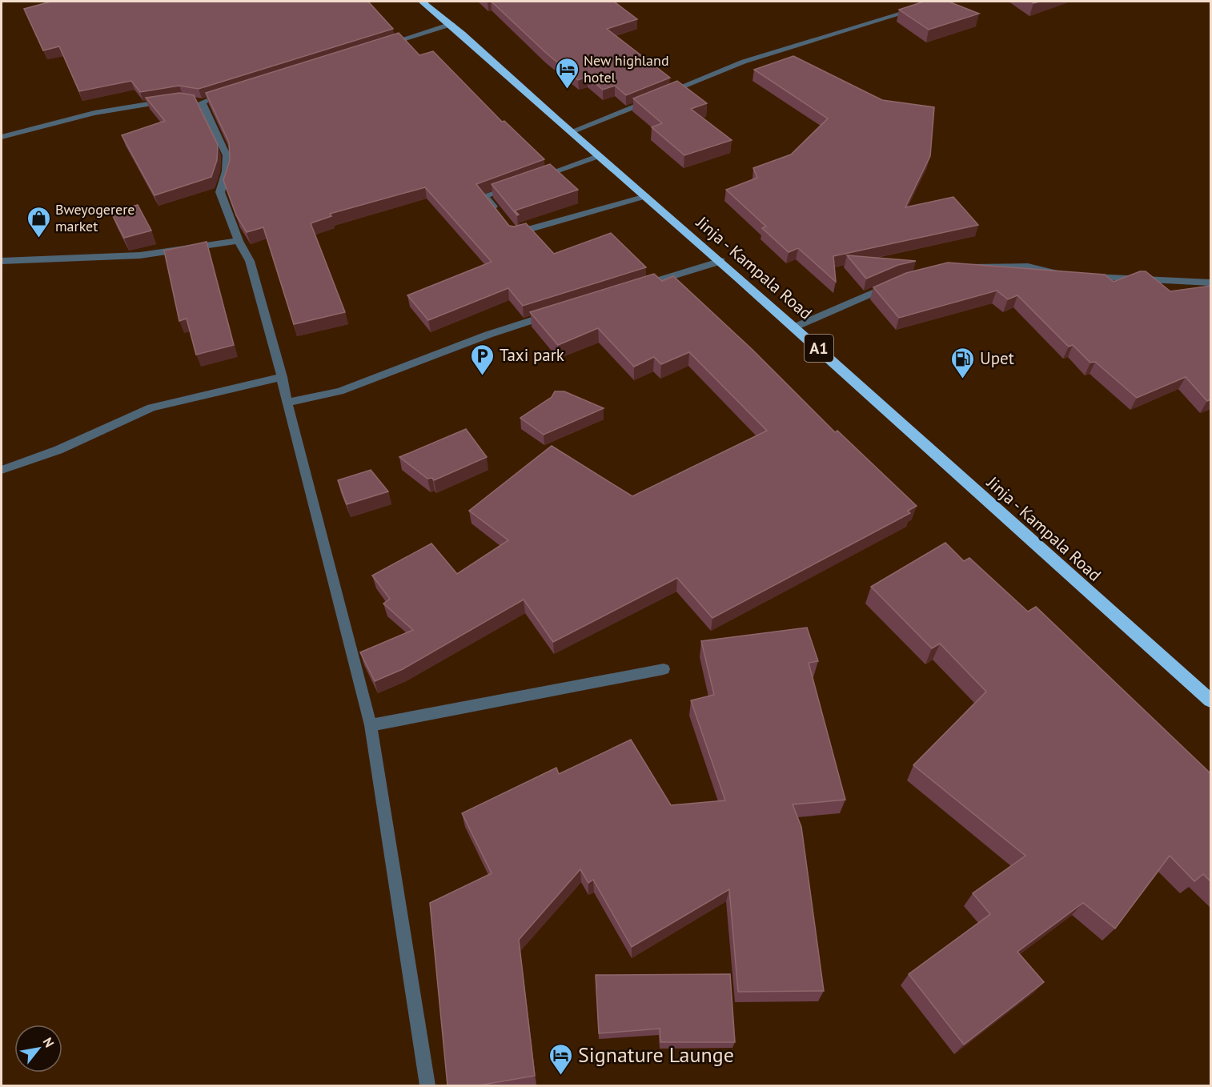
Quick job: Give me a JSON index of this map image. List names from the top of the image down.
{
  "streets": {
    "highway": ["Jinja - Kampala Road", "A1"]
  },
  "places": {
    "hotel": ["New highland hotel", "Signature Launge"],
    "shop": ["Bweyogerere market"],
    "parking": ["Taxi park"],
    "fuel station": ["Upet"]
  },
  "north": "top right"
}
